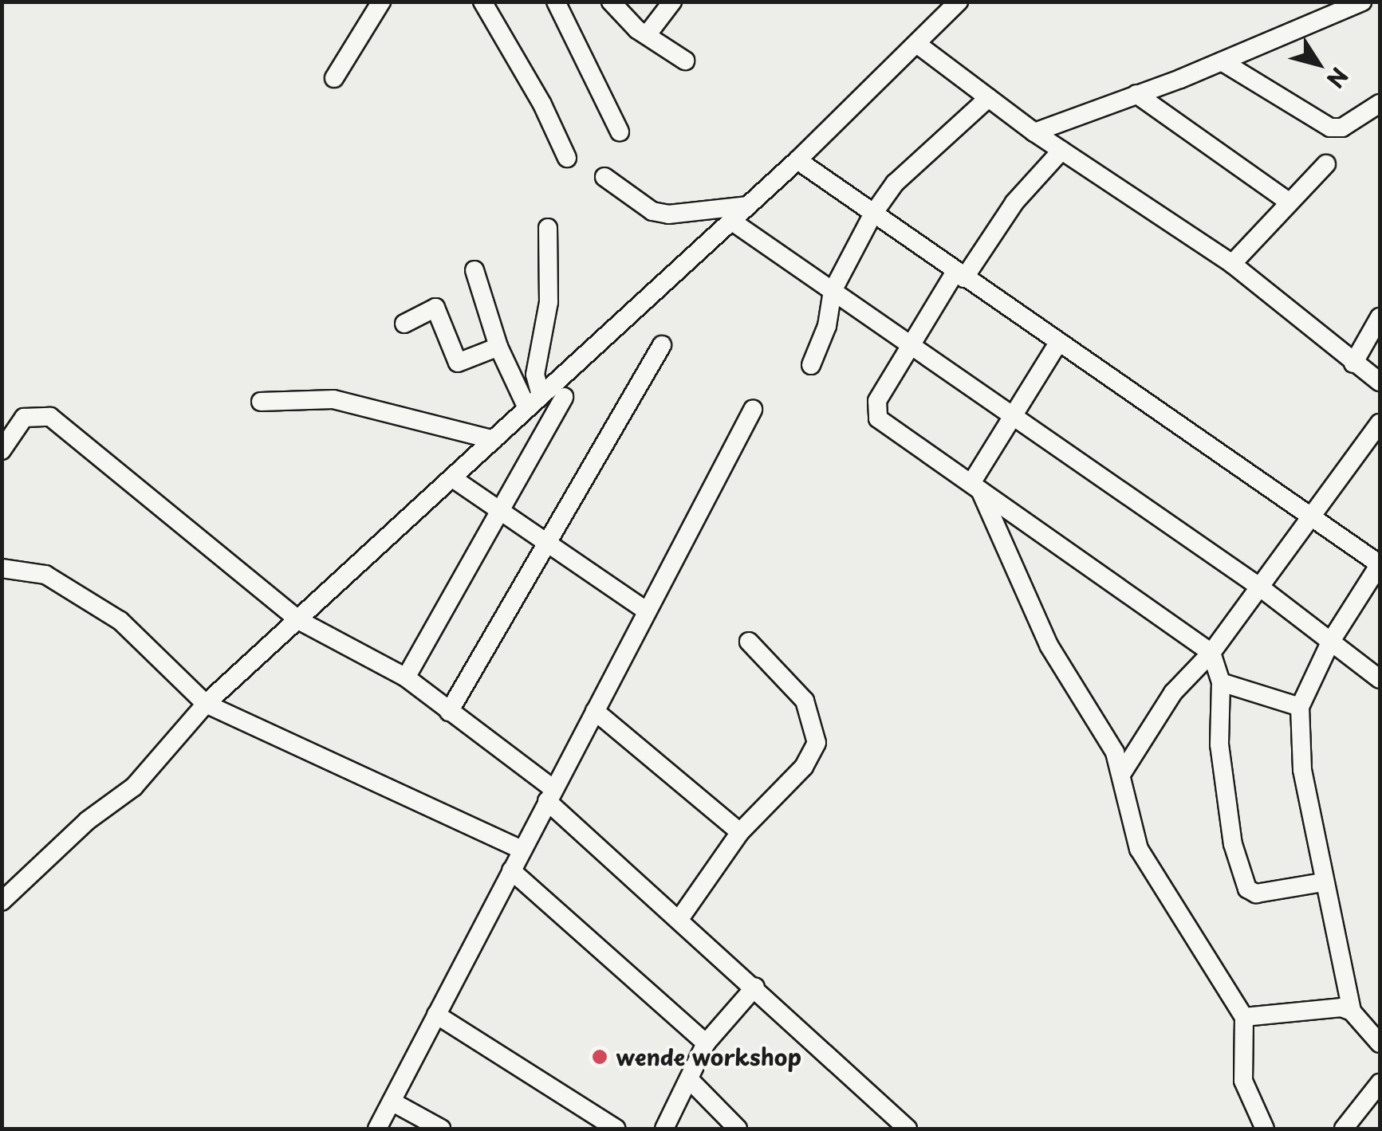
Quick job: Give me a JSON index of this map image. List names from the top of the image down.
{
  "places": ["wende workshop"],
  "north": "bottom right"
}
